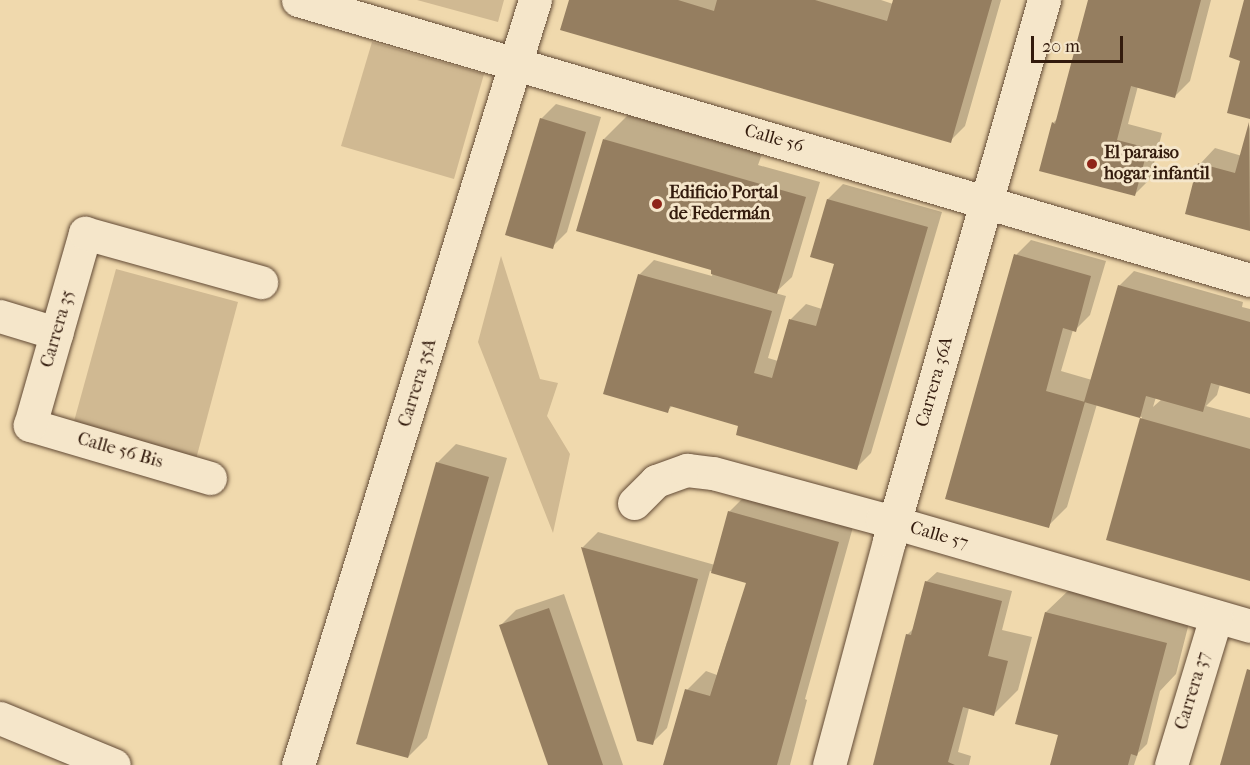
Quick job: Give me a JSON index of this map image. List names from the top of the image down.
{
  "streets": {
    "street": [
      "Calle 56",
      "Carrera 35",
      "Carrera 36A",
      "Carrera 35A",
      "Calle 56 Bis",
      "Calle 57",
      "Carrera 37"
    ]
  },
  "crossings": [
    ["Calle 56", "Carrera 36A"],
    ["Calle 56", "Carrera 35A"],
    ["Carrera 35", "Calle 56 Bis"],
    ["Carrera 36A", "Calle 57"],
    ["Calle 57", "Carrera 37"]
  ],
  "places": ["El paraiso hogar infantil", "Edificio Portal de Federmán"],
  "scale_bar": "20 m"
}
